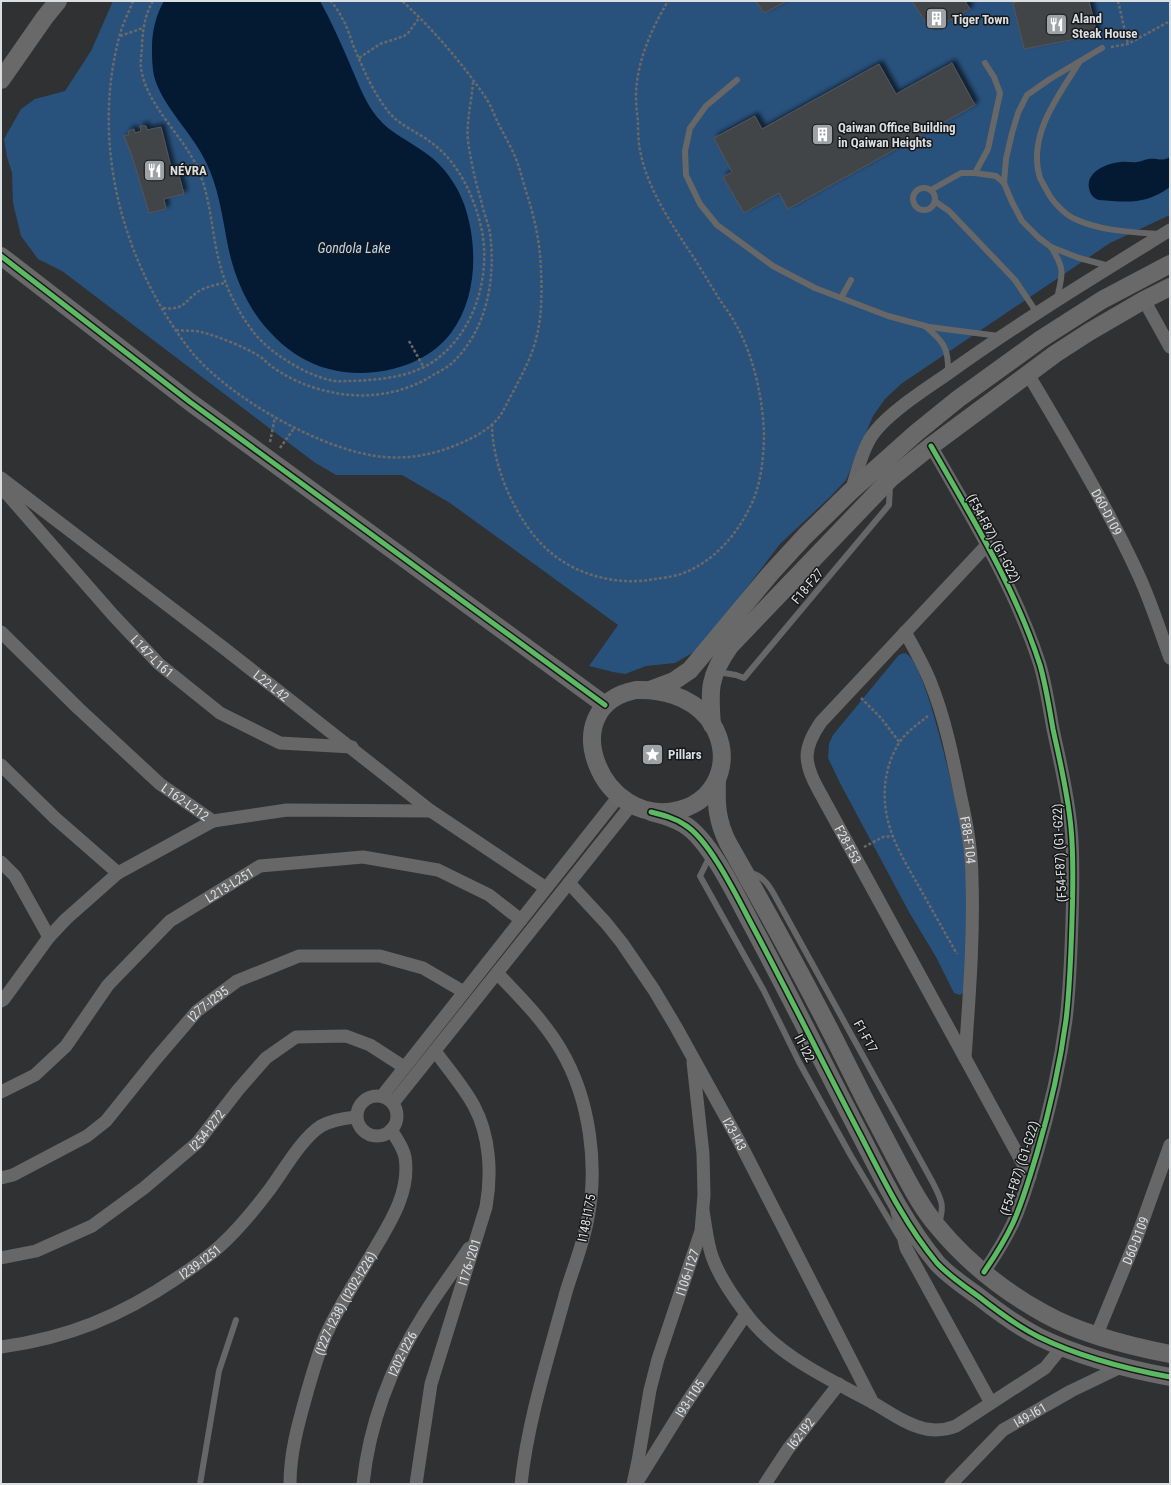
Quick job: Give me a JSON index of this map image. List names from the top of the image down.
{
  "streets": {
    "street": [
      "D60-D109",
      "(F54-F87) (G1-G22)",
      "L147-L161",
      "L22-L42",
      "L162-L212",
      "F88-F104",
      "F28-F53",
      "L213-L251",
      "I277-I295",
      "I254-I272",
      "I23-I43",
      "I148-I175",
      "I239-I251",
      "I176-I201",
      "I106-I127",
      "(I227-I238) (I202-I226)",
      "I202-I226",
      "I93-I105",
      "I49-I61",
      "I62-I92"
    ],
    "lane": ["F18-F27", "I1-I22"]
  },
  "crossings": [
    ["(F54-F87) (G1-G22)", "F28-F53"],
    ["L147-L161", "L22-L42"],
    ["L22-L42", "L162-L212"],
    ["F88-F104", "F28-F53"],
    ["I23-I43", "I106-I127"],
    ["I239-I251", "(I227-I238) (I202-I226)"],
    ["I176-I201", "I202-I226"],
    ["I106-I127", "I93-I105"]
  ],
  "water": ["Gondola Lake"],
  "places": {
    "building": ["Tiger Town", "Qaiwan Office Building in Qaiwan Heights"],
    "restaurant": ["Aland Steak House", "NÉVRA"],
    "place": ["Pillars"]
  }
}
